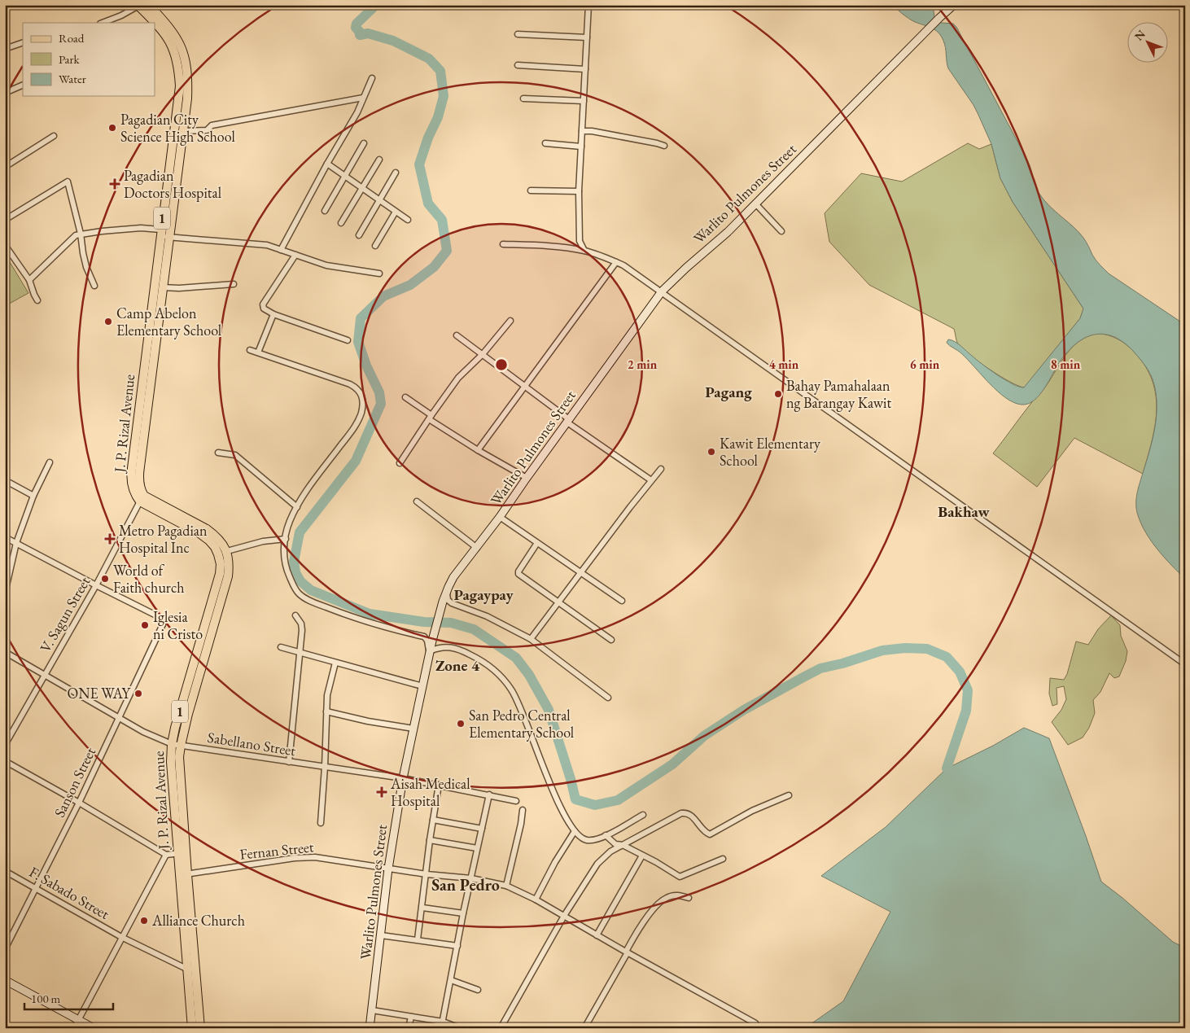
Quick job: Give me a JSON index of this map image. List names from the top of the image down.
{
  "streets": {
    "main road": ["1", "J. P. Rizal Avenue"],
    "street": [
      "Warlito Pulmones Street",
      "V. Sagun Street",
      "Sabellano Street",
      "Sanson Street",
      "Fernan Street",
      "F. Sabado Street"
    ]
  },
  "crossings": [
    ["Warlito Pulmones Street", "Sabellano Street"],
    ["Warlito Pulmones Street", "Fernan Street"],
    ["J. P. Rizal Avenue", "V. Sagun Street"],
    ["J. P. Rizal Avenue", "Sabellano Street"],
    ["J. P. Rizal Avenue", "Fernan Street"],
    ["J. P. Rizal Avenue", "F. Sabado Street"],
    ["V. Sagun Street", "Sabellano Street"],
    ["V. Sagun Street", "Sanson Street"],
    ["Sabellano Street", "Sanson Street"],
    ["Sanson Street", "F. Sabado Street"]
  ],
  "districts": [
    "Pagang",
    "Bakhaw",
    "Pagaypay",
    "Zone 4",
    "San Pedro"
  ],
  "places": {
    "other": [
      "Pagadian City Science High School",
      "Camp Abelon Elementary School",
      "Bahay Pamahalaan ng Barangay Kawit",
      "Kawit Elementary School",
      "World of Faith church",
      "Iglesia ni Cristo",
      "ONE WAY",
      "San Pedro Central Elementary School",
      "Alliance Church"
    ],
    "health": ["Pagadian Doctors Hospital", "Metro Pagadian Hospital Inc", "Aisah Medical Hospital"]
  },
  "legend": ["Road", "Park", "Water"],
  "scale_bar": "100 m",
  "north": "top left",
  "rings": [
    "2 min",
    "4 min",
    "6 min",
    "8 min"
  ]
}
